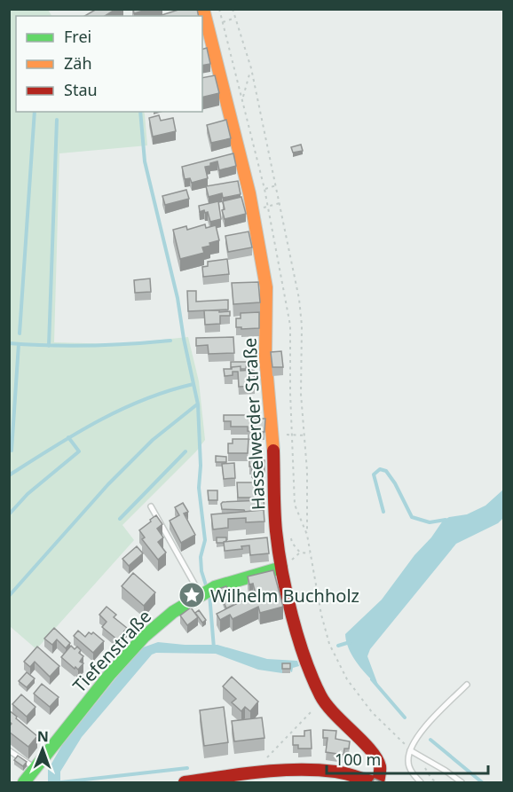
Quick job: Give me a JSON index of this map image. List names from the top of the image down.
{
  "streets": {
    "street": ["Hasselwerder Straße", "Tiefenstraße"]
  },
  "crossings": [
    ["Hasselwerder Straße", "Tiefenstraße"]
  ],
  "places": {
    "place": ["Wilhelm Buchholz"]
  },
  "legend": ["Frei", "Zäh", "Stau"],
  "scale_bar": "100 m",
  "north": "top"
}
